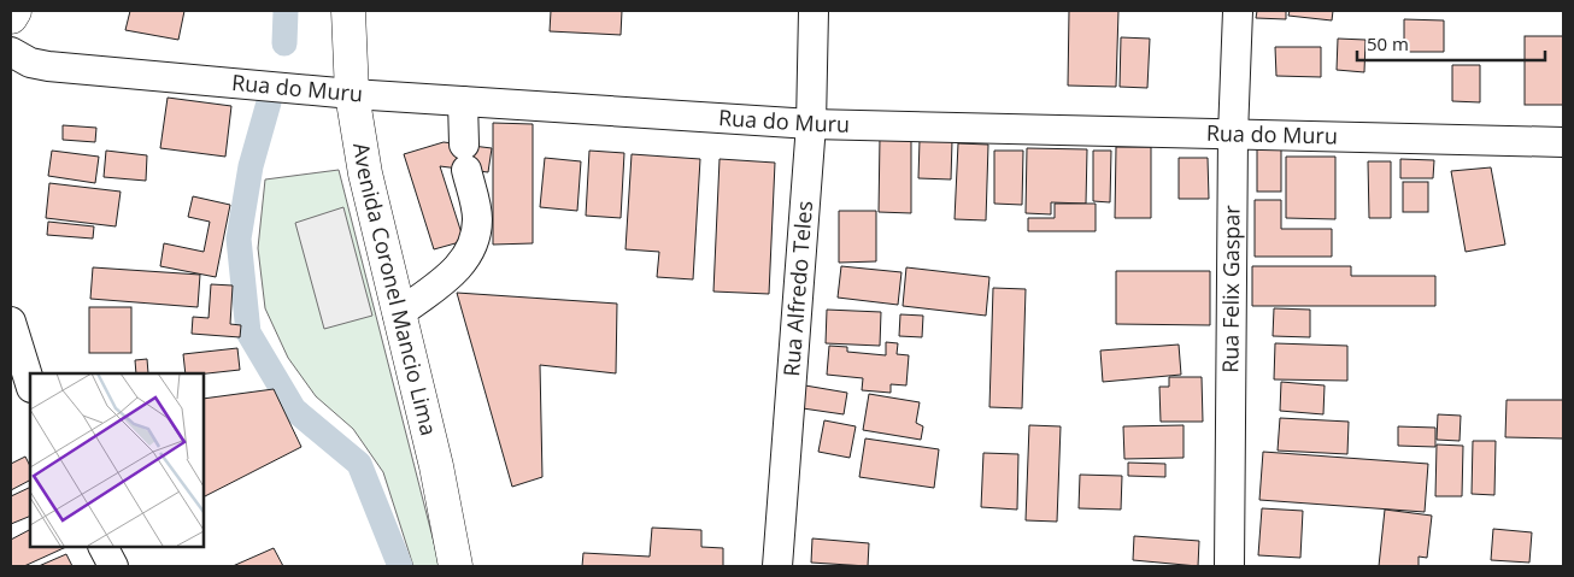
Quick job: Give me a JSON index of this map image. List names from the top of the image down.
{
  "streets": {
    "main road": ["Avenida Coronel Mancio Lima"],
    "street": ["Rua do Muru", "Rua Felix Gaspar", "Rua Alfredo Teles"]
  },
  "crossings": [
    ["Rua do Muru", "Rua Felix Gaspar"],
    ["Rua do Muru", "Avenida Coronel Mancio Lima"],
    ["Rua do Muru", "Rua Alfredo Teles"]
  ],
  "scale_bar": "50 m"
}
